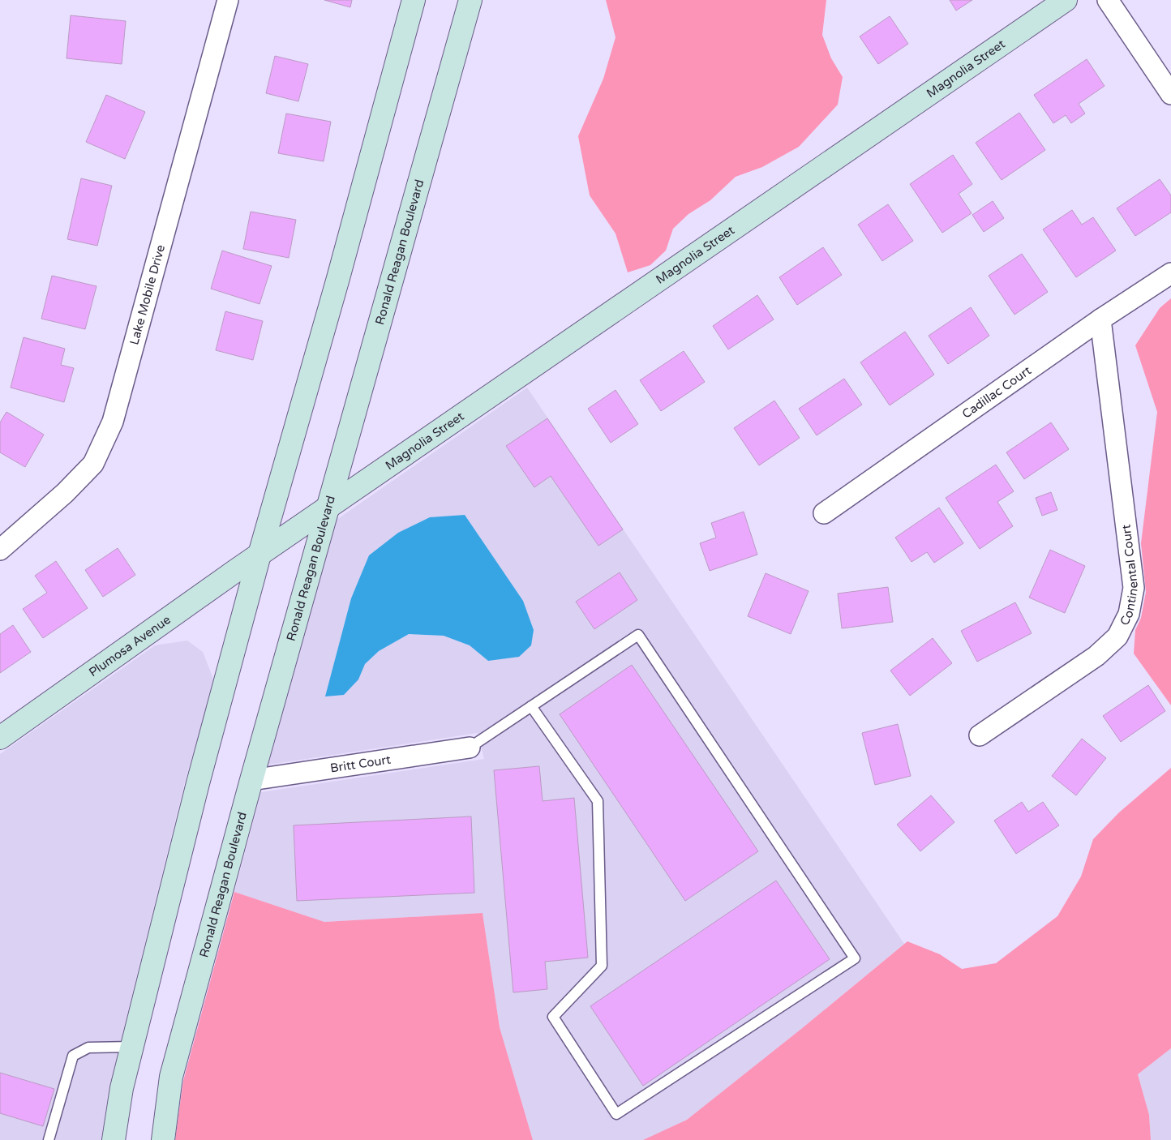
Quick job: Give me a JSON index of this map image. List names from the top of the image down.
{
  "streets": {
    "main road": ["Magnolia Street", "Ronald Reagan Boulevard", "Plumosa Avenue"],
    "street": [
      "Lake Mobile Drive",
      "Cadillac Court",
      "Continental Court",
      "Britt Court"
    ]
  },
  "crossings": [
    ["Magnolia Street", "Ronald Reagan Boulevard"],
    ["Magnolia Street", "Plumosa Avenue"],
    ["Ronald Reagan Boulevard", "Britt Court"],
    ["Cadillac Court", "Continental Court"]
  ]
}
